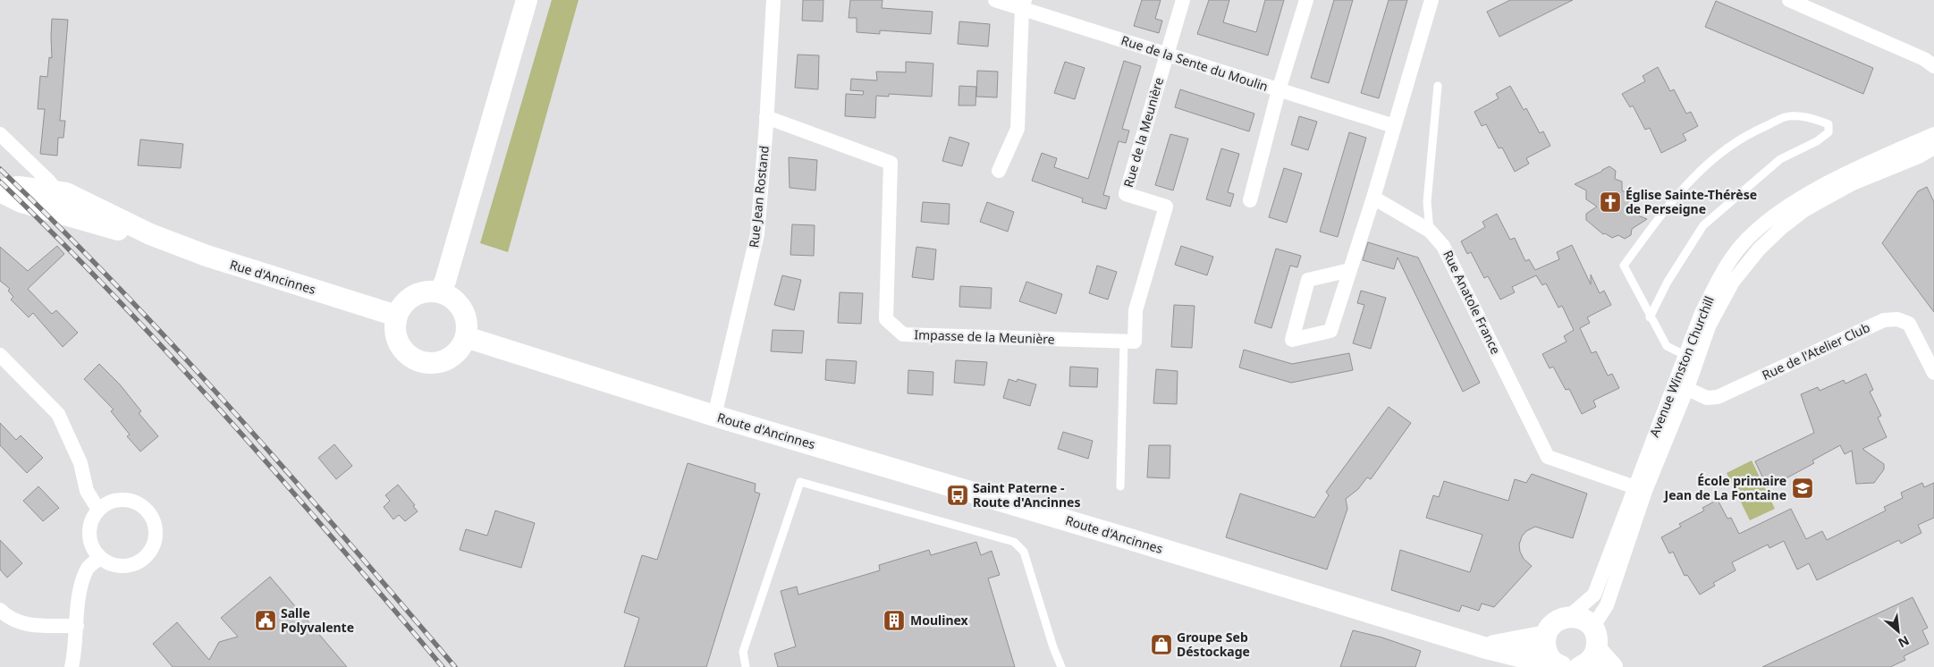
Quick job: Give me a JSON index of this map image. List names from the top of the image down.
{
  "streets": {
    "main road": ["Rue d'Ancinnes", "Route d'Ancinnes"],
    "street": [
      "Rue de la Sente du Moulin",
      "Rue de la Meunière",
      "Rue Jean Rostand",
      "Rue Anatole France",
      "Impasse de la Meunière",
      "Rue de l'Atelier Club",
      "Avenue Winston Churchill"
    ]
  },
  "crossings": [
    ["Rue de la Sente du Moulin", "Rue de la Meunière"],
    ["Rue de la Meunière", "Impasse de la Meunière"],
    ["Rue Jean Rostand", "Impasse de la Meunière"],
    ["Rue Jean Rostand", "Route d'Ancinnes"],
    ["Rue d'Ancinnes", "Route d'Ancinnes"],
    ["Rue Anatole France", "Avenue Winston Churchill"],
    ["Rue de l'Atelier Club", "Avenue Winston Churchill"]
  ],
  "places": {
    "church": ["Église Sainte-Thérèse de Perseigne"],
    "school or university": ["École primaire Jean de La Fontaine"],
    "bus stop": ["Saint Paterne - Route d'Ancinnes"],
    "public building": ["Salle Polyvalente"],
    "building": ["Moulinex"],
    "shop": ["Groupe Seb Déstockage"]
  },
  "north": "bottom right"
}
